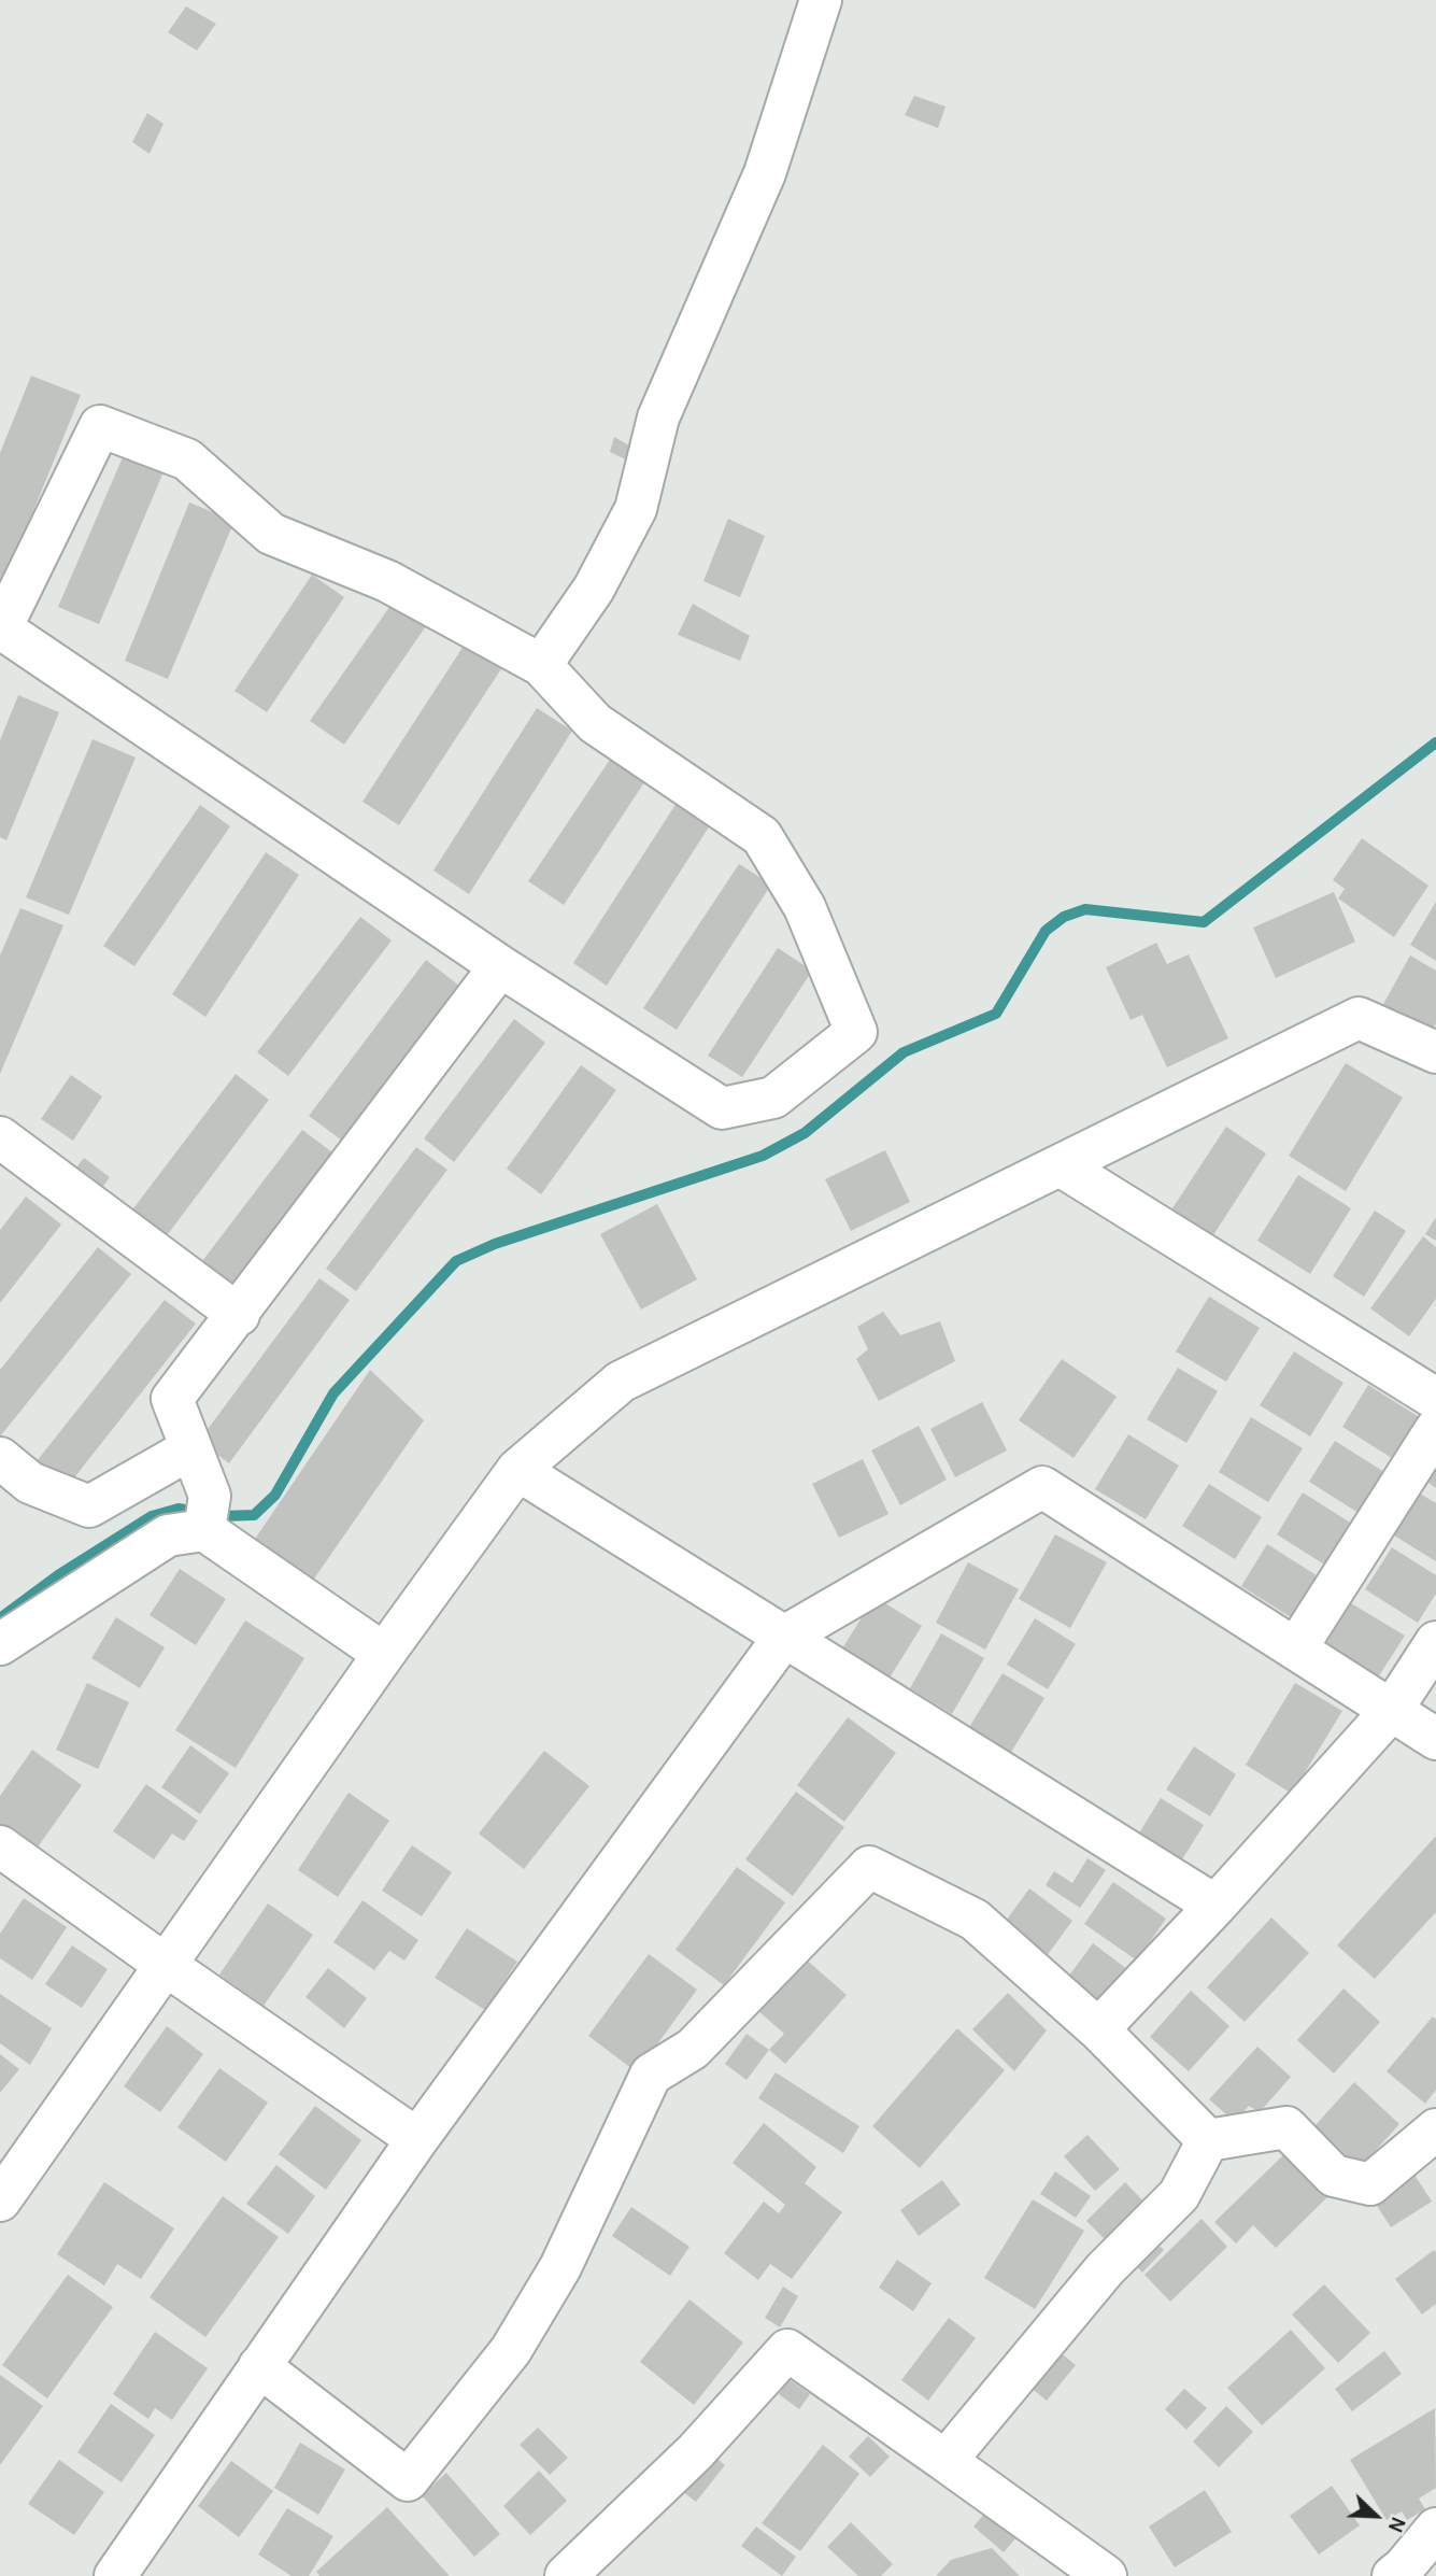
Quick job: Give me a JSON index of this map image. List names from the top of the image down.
{
  "north": "bottom right"
}
